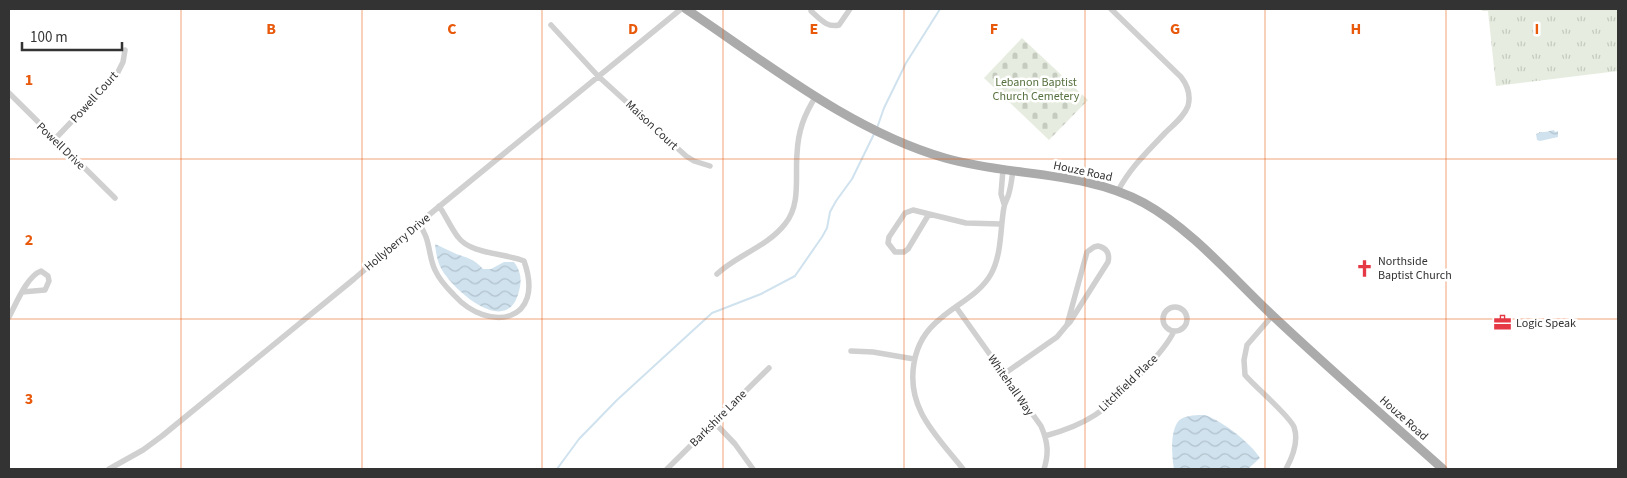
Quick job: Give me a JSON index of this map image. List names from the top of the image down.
{
  "streets": {
    "main road": ["Houze Road"],
    "street": [
      "Powell Court",
      "Maison Court",
      "Powell Drive",
      "Hollyberry Drive",
      "Litchfield Place",
      "Whitehall Way",
      "Barkshire Lane"
    ]
  },
  "crossings": [
    ["Powell Court", "Powell Drive"],
    ["Maison Court", "Hollyberry Drive"],
    ["Litchfield Place", "Whitehall Way"]
  ],
  "parks": ["Lebanon Baptist Church Cemetery"],
  "places": {
    "church": ["Northside Baptist Church"],
    "office": ["Logic Speak"]
  },
  "scale_bar": "100 m",
  "grid": {
    "columns": [
      "B",
      "C",
      "D",
      "E",
      "F",
      "G",
      "H",
      "I"
    ],
    "rows": ["1", "2", "3"]
  }
}
